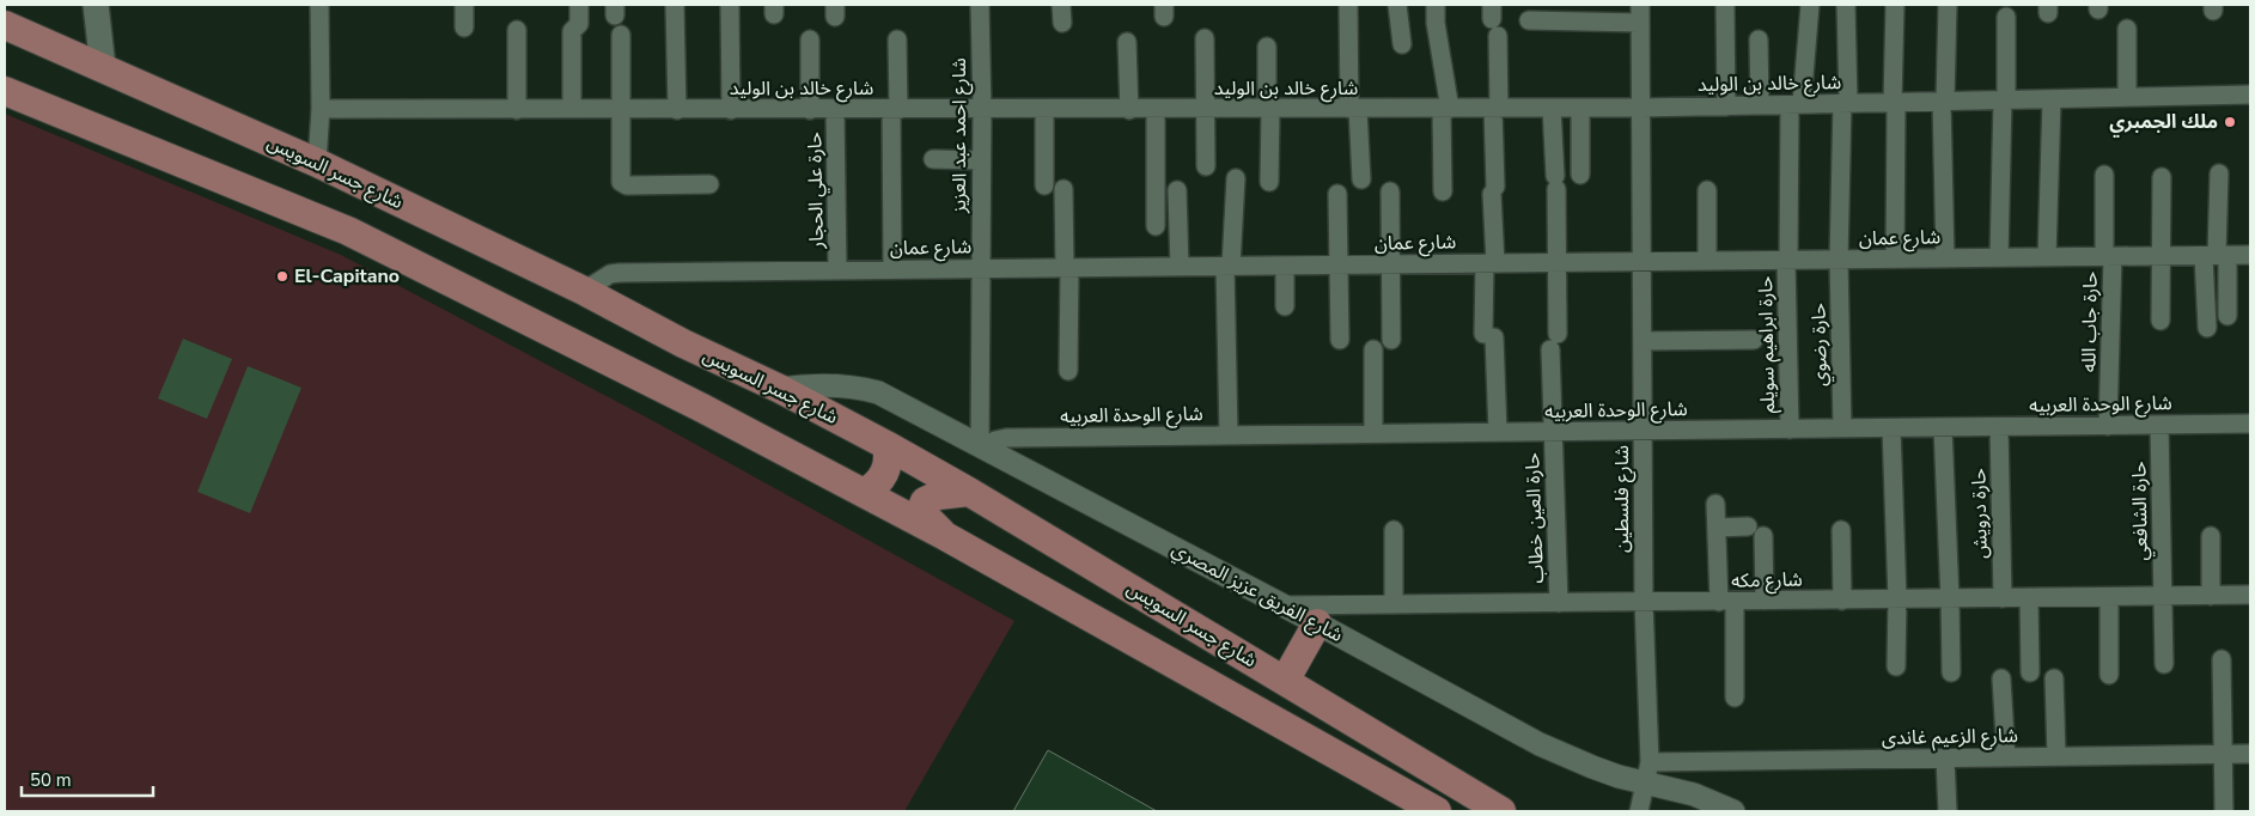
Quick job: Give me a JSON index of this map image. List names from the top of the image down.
{
  "streets": {
    "main road": ["شارع جسر السويس"],
    "street": [
      "شارع خالد بن الوليد",
      "شارع احمد عبد العزيز",
      "حارة علي الحجار",
      "شارع عمان",
      "حارة جاب الله",
      "حارة ابراهيم سويلم",
      "حارة رضوي",
      "شارع الوحدة العربيه",
      "شارع فلسطين",
      "حارة الشافعي",
      "حارة درويش",
      "حارة العين خطاب",
      "شارع مكه",
      "شارع الفريق عزيز المصري",
      "شارع الزعيم غاندى"
    ]
  },
  "crossings": [
    ["شارع خالد بن الوليد", "شارع احمد عبد العزيز"],
    ["شارع خالد بن الوليد", "حارة علي الحجار"],
    ["شارع خالد بن الوليد", "حارة ابراهيم سويلم"],
    ["شارع خالد بن الوليد", "حارة رضوي"],
    ["شارع خالد بن الوليد", "شارع فلسطين"],
    ["شارع خالد بن الوليد", "حارة العين خطاب"],
    ["شارع احمد عبد العزيز", "شارع عمان"],
    ["شارع احمد عبد العزيز", "شارع الوحدة العربيه"],
    ["شارع احمد عبد العزيز", "شارع الفريق عزيز المصري"],
    ["شارع جسر السويس", "شارع عمان"],
    ["شارع جسر السويس", "شارع الفريق عزيز المصري"],
    ["حارة علي الحجار", "شارع عمان"],
    ["شارع عمان", "حارة جاب الله"],
    ["شارع عمان", "حارة ابراهيم سويلم"],
    ["شارع عمان", "حارة رضوي"],
    ["شارع عمان", "شارع فلسطين"],
    ["شارع عمان", "حارة العين خطاب"],
    ["حارة جاب الله", "شارع الوحدة العربيه"],
    ["حارة ابراهيم سويلم", "شارع الوحدة العربيه"],
    ["حارة رضوي", "شارع الوحدة العربيه"],
    ["شارع الوحدة العربيه", "شارع فلسطين"],
    ["شارع الوحدة العربيه", "حارة الشافعي"],
    ["شارع الوحدة العربيه", "حارة درويش"],
    ["شارع الوحدة العربيه", "حارة العين خطاب"],
    ["شارع الوحدة العربيه", "شارع الفريق عزيز المصري"],
    ["شارع فلسطين", "شارع مكه"],
    ["شارع فلسطين", "شارع الفريق عزيز المصري"],
    ["شارع فلسطين", "شارع الزعيم غاندى"],
    ["حارة الشافعي", "شارع مكه"],
    ["حارة درويش", "شارع مكه"],
    ["حارة العين خطاب", "شارع مكه"],
    ["شارع مكه", "شارع الفريق عزيز المصري"],
    ["شارع الفريق عزيز المصري", "شارع الزعيم غاندى"]
  ],
  "places": ["ملك الجمبري", "El-Capitano"],
  "scale_bar": "50 m"
}
